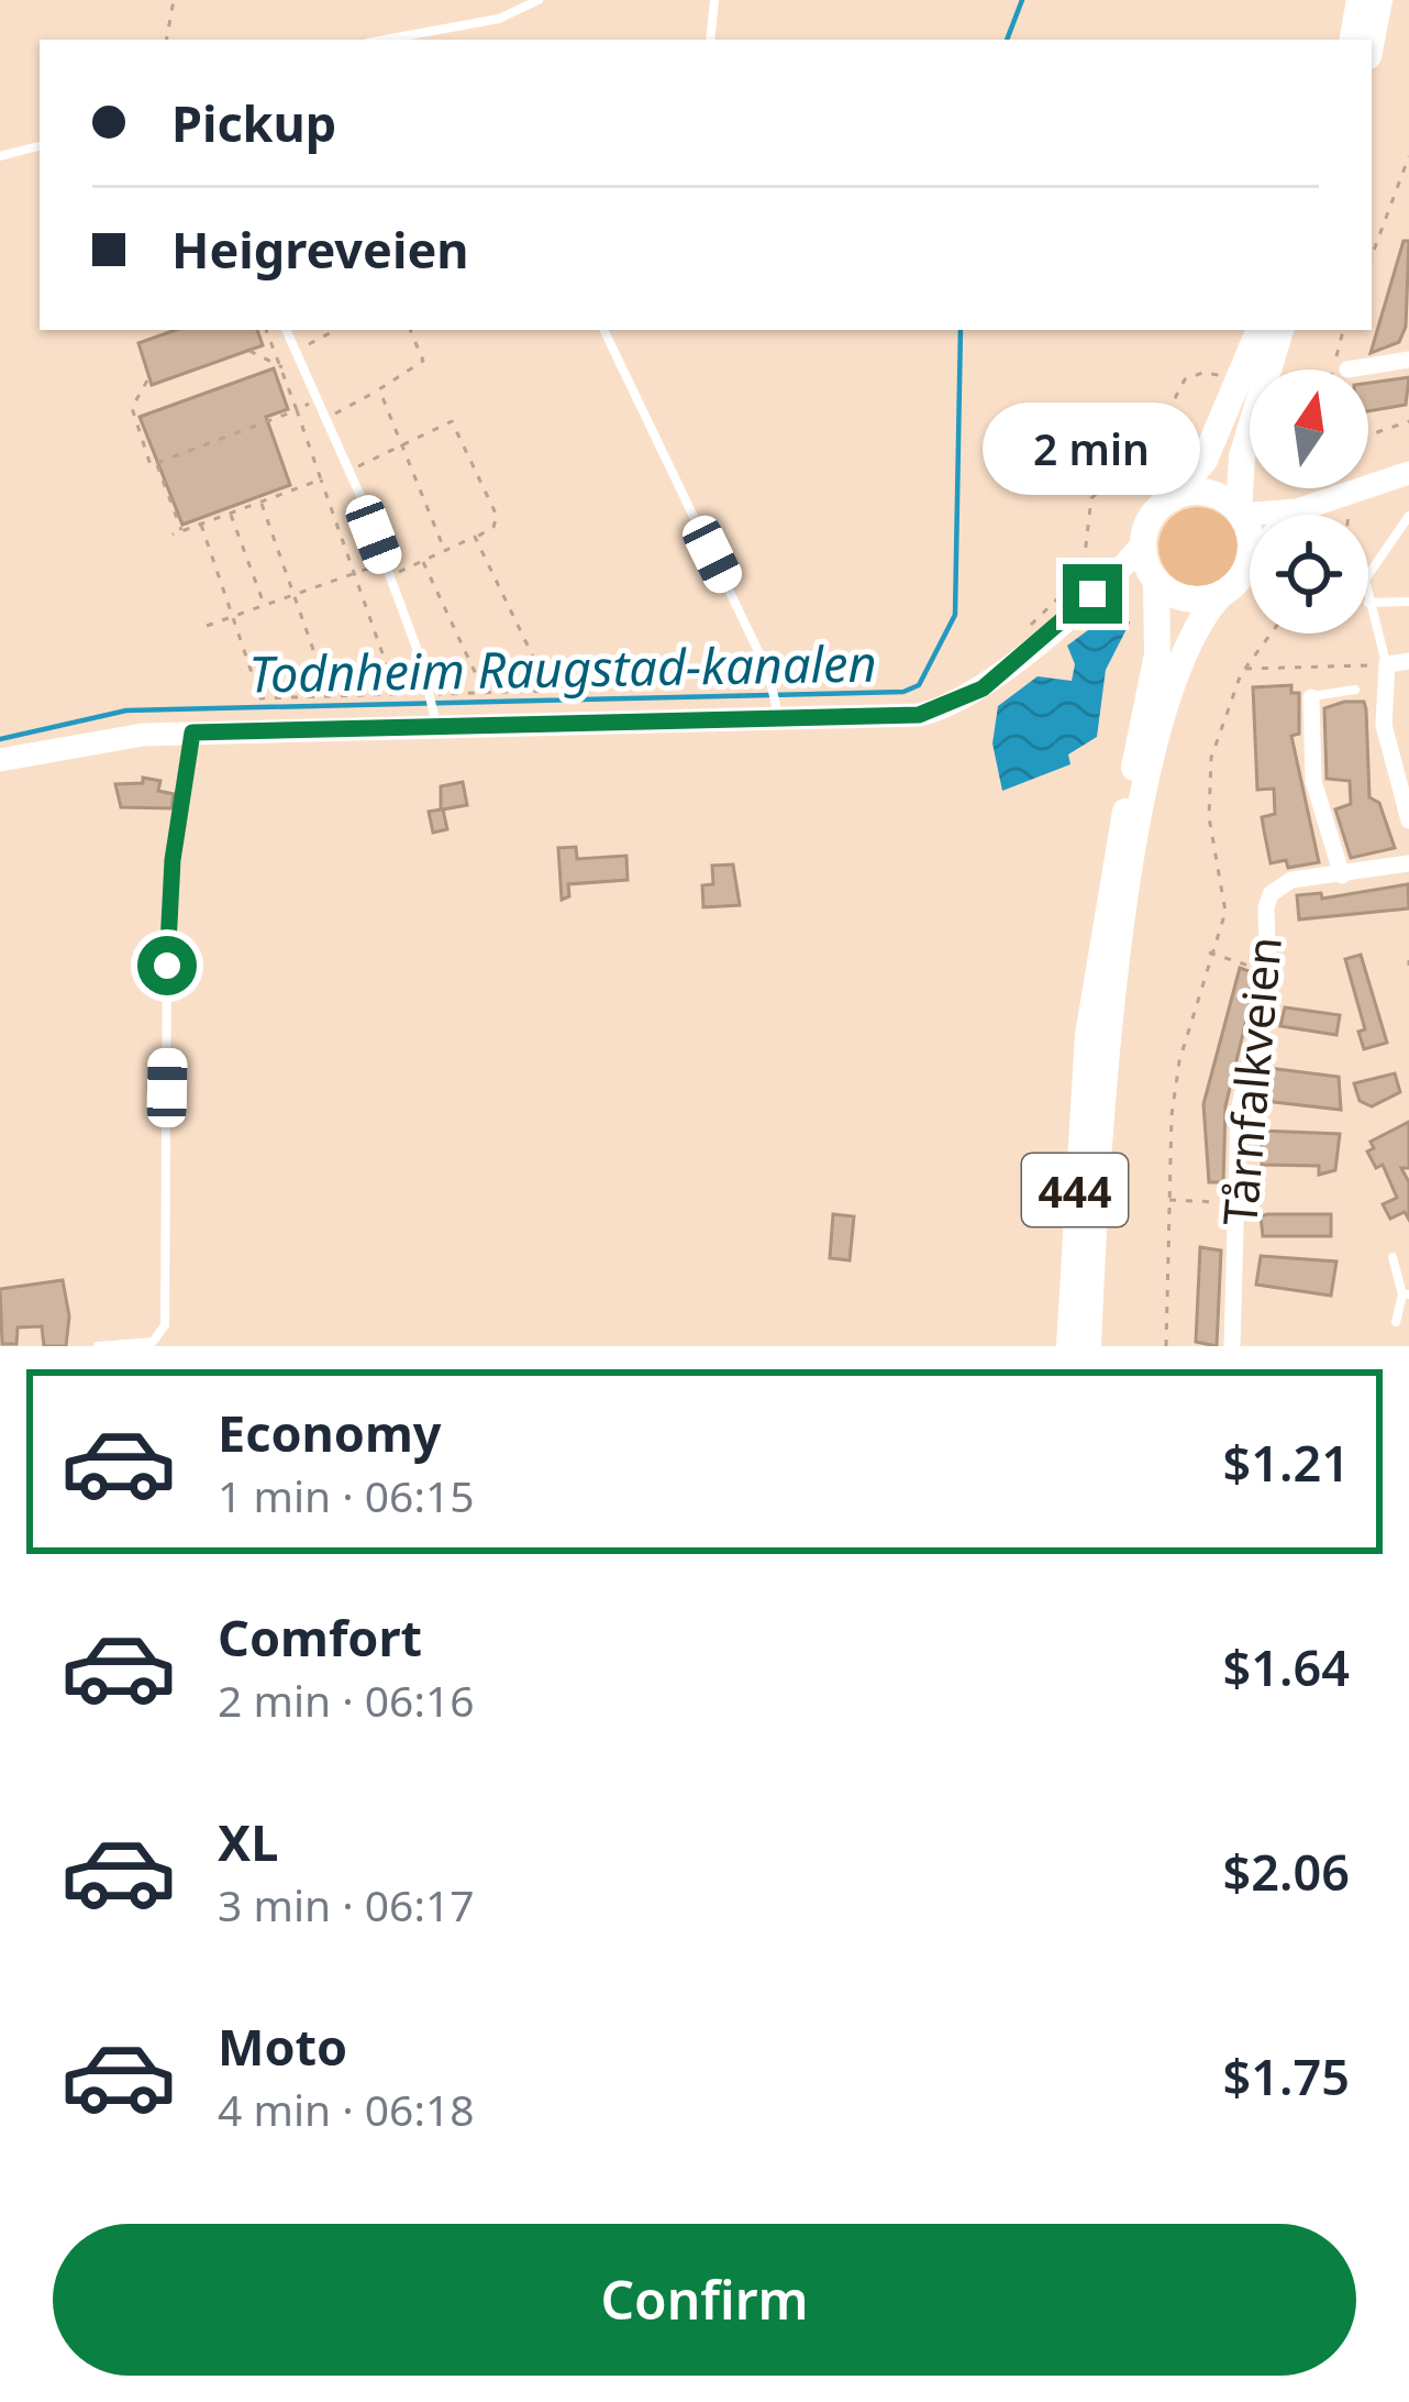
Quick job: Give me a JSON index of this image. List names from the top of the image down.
{
  "streets": {
    "highway": ["444"],
    "street": ["Tårnfalkveien"]
  },
  "water": ["Todnheim Raugstad-kanalen"],
  "north": "top",
  "page": {
    "banner": ["Pickup", "Heigreveien"],
    "bubble": "2 min",
    "list": [
      {
        "name": "Economy",
        "note": "1 min · 06:15",
        "value": "$1.21"
      },
      {
        "name": "Comfort",
        "note": "2 min · 06:16",
        "value": "$1.64"
      },
      {
        "name": "XL",
        "note": "3 min · 06:17",
        "value": "$2.06"
      },
      {
        "name": "Moto",
        "note": "4 min · 06:18",
        "value": "$1.75"
      }
    ],
    "buttons": "Confirm"
  }
}
